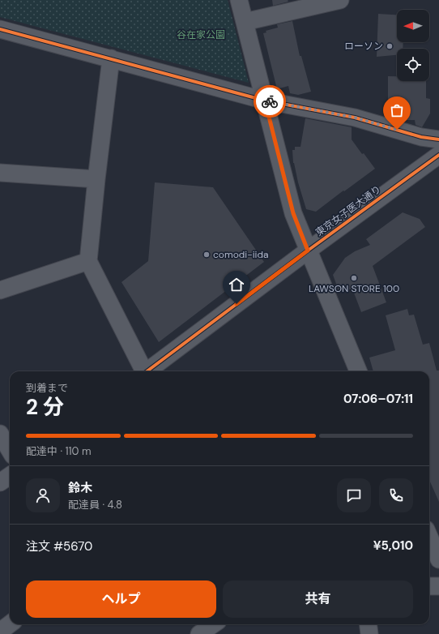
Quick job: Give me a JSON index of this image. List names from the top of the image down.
{
  "streets": {
    "street": ["東京女子医大通り"]
  },
  "parks": ["谷在家公園"],
  "places": ["ローソン", "comodi-iida", "LAWSON STORE 100"],
  "north": "left",
  "page": {
    "heading": ["2 分", "到着まで", "07:06–07:11"],
    "panel": [
      "鈴木",
      "配達員 · 4.8",
      "注文 #5670",
      "¥5,010"
    ],
    "bar": "配達中 · 110 m",
    "buttons": ["ヘルプ", "共有"]
  }
}
